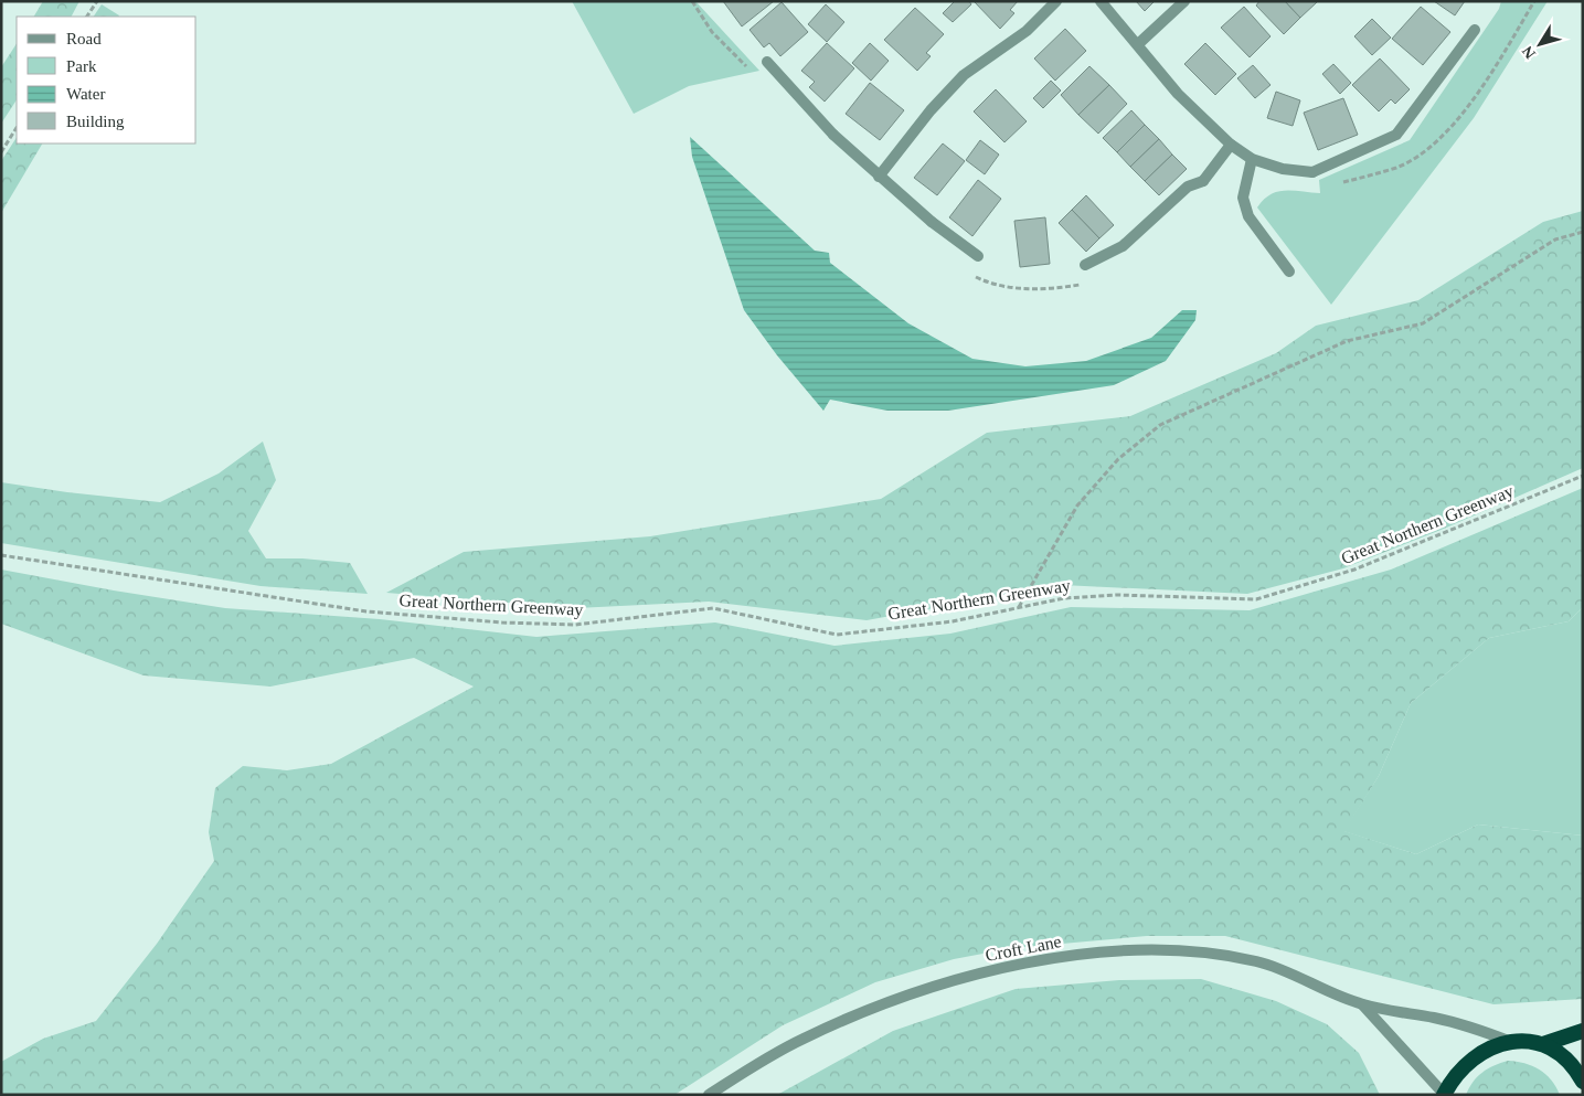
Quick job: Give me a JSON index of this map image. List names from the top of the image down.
{
  "streets": {
    "street": ["Croft Lane"],
    "path": ["Great Northern Greenway"]
  },
  "legend": [
    "Road",
    "Park",
    "Water",
    "Building"
  ],
  "north": "bottom left"
}
